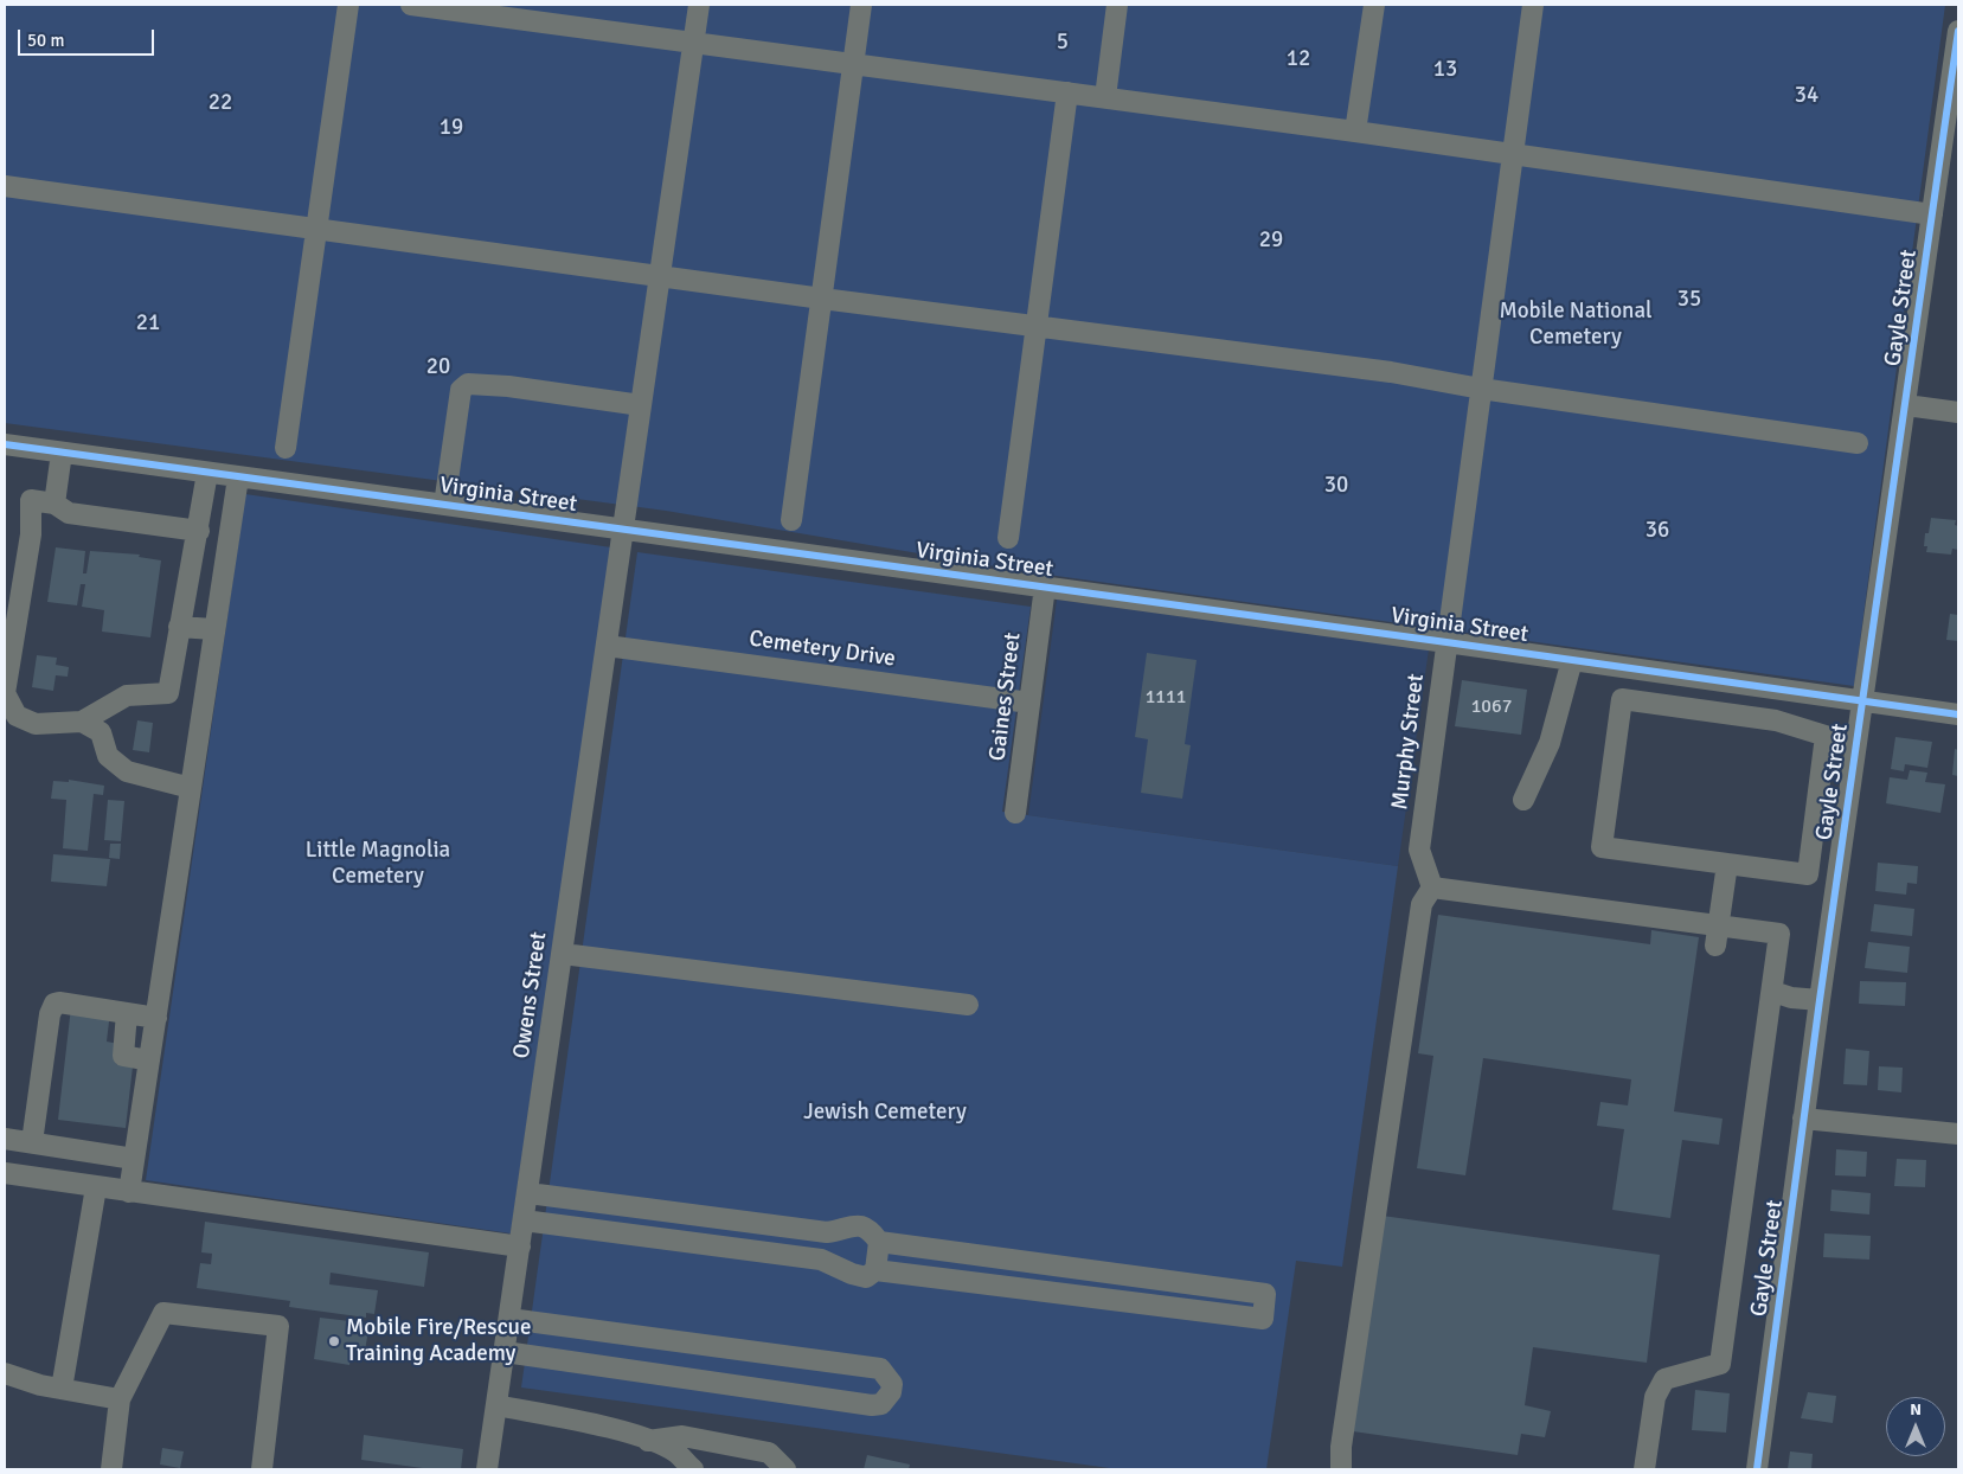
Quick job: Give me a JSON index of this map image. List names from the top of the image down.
{
  "streets": {
    "street": [
      "Gayle Street",
      "Virginia Street",
      "Cemetery Drive",
      "Gaines Street",
      "Murphy Street",
      "Owens Street"
    ]
  },
  "crossings": [
    ["Gayle Street", "Virginia Street"],
    ["Virginia Street", "Gaines Street"],
    ["Virginia Street", "Murphy Street"],
    ["Virginia Street", "Owens Street"],
    ["Cemetery Drive", "Gaines Street"],
    ["Cemetery Drive", "Owens Street"]
  ],
  "parks": [
    "5",
    "12",
    "13",
    "34",
    "22",
    "19",
    "29",
    "35",
    "Mobile National Cemetery",
    "21",
    "20",
    "30",
    "36",
    "Little Magnolia Cemetery",
    "Jewish Cemetery"
  ],
  "places": ["Mobile Fire/Rescue Training Academy"],
  "house_numbers": ["1111", "1067"],
  "scale_bar": "50 m",
  "north": "top"
}
